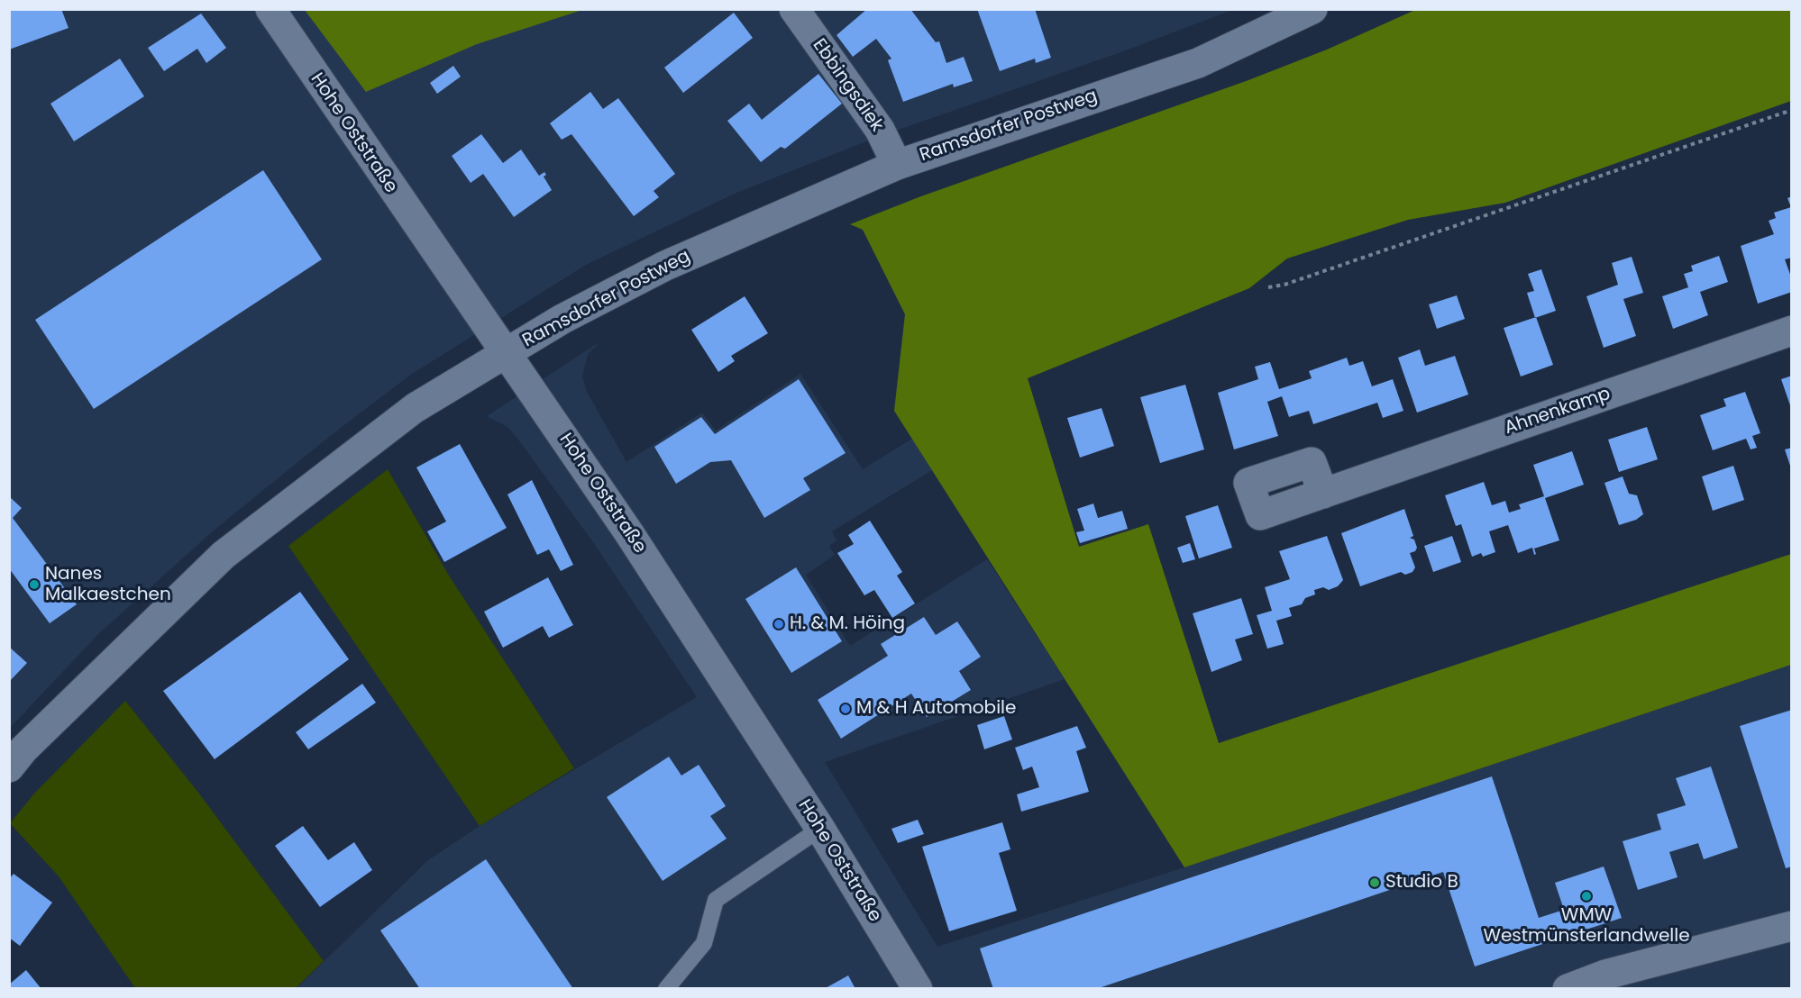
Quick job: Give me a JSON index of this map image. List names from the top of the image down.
{
  "streets": {
    "street": [
      "Ebbingsdiek",
      "Ramsdorfer Postweg",
      "Hohe Oststraße",
      "Ahnenkamp"
    ]
  },
  "crossings": [
    ["Ebbingsdiek", "Ramsdorfer Postweg"],
    ["Ramsdorfer Postweg", "Hohe Oststraße"]
  ],
  "places": [
    "Nanes Malkaestchen",
    "H. & M. Höing",
    "M & H Automobile",
    "Studio B",
    "WMW Westmünsterlandwelle"
  ]
}
